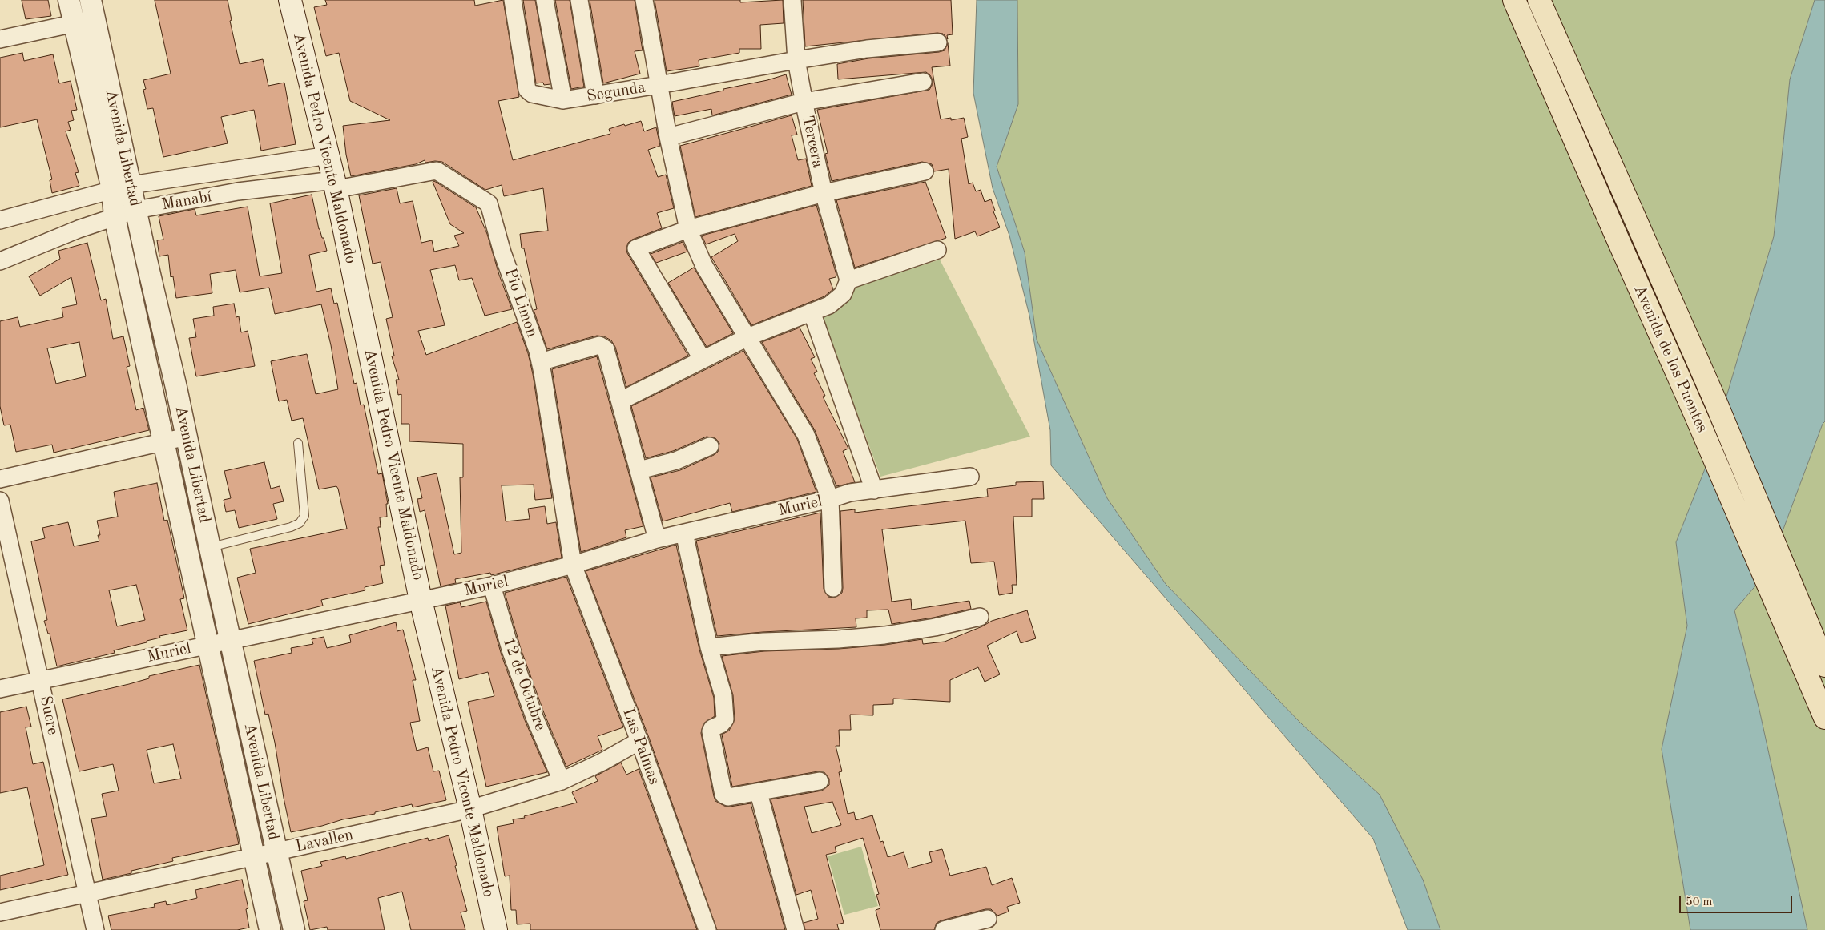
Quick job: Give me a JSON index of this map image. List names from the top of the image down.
{
  "streets": {
    "main road": ["Avenida Pedro Vicente Maldonado", "Avenida de los Puentes"],
    "street": [
      "Segunda",
      "Tercera",
      "Avenida Libertad",
      "Manabí",
      "Pio Limon",
      "Muriel",
      "12 de Octubre",
      "Sucre",
      "Las Palmas",
      "Lavallen"
    ]
  },
  "crossings": [
    ["Segunda", "Tercera"],
    ["Avenida Libertad", "Manabí"],
    ["Avenida Libertad", "Muriel"],
    ["Avenida Libertad", "Lavallen"],
    ["Avenida Pedro Vicente Maldonado", "Manabí"],
    ["Avenida Pedro Vicente Maldonado", "Pio Limon"],
    ["Avenida Pedro Vicente Maldonado", "Muriel"],
    ["Avenida Pedro Vicente Maldonado", "Lavallen"],
    ["Manabí", "Pio Limon"],
    ["Pio Limon", "Muriel"],
    ["Pio Limon", "Las Palmas"],
    ["Muriel", "12 de Octubre"],
    ["Muriel", "Sucre"],
    ["Muriel", "Las Palmas"],
    ["12 de Octubre", "Lavallen"],
    ["Sucre", "Lavallen"],
    ["Las Palmas", "Lavallen"]
  ],
  "scale_bar": "50 m"
}
